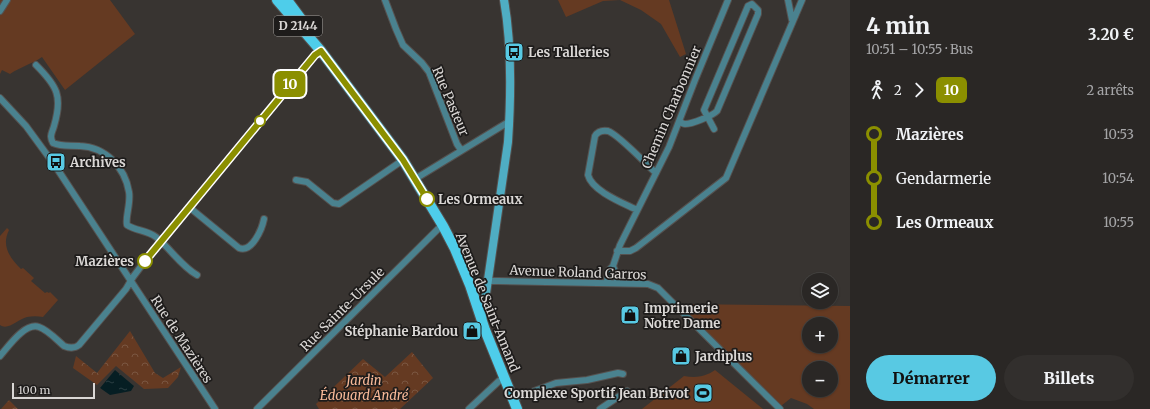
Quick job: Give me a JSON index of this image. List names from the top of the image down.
{
  "streets": {
    "main road": ["D 2144", "Avenue de Saint-Amand"],
    "street": [
      "Rue Pasteur",
      "Chemin Charbonnier",
      "Avenue Roland Garros",
      "Rue Sainte-Ursule",
      "Rue de Mazières"
    ]
  },
  "crossings": [
    ["Chemin Charbonnier", "Avenue Roland Garros"],
    ["Avenue Roland Garros", "Avenue de Saint-Amand"],
    ["Avenue de Saint-Amand", "Rue Sainte-Ursule"]
  ],
  "parks": ["Jardin Édouard André"],
  "places": {
    "bus stop": ["Les Talleries", "Archives"],
    "other": ["Les Ormeaux", "Mazières"],
    "shop": ["Imprimerie Notre Dame", "Stéphanie Bardou", "Jardiplus"],
    "sports": ["Complexe Sportif Jean Brivot"]
  },
  "lines": ["bus line 10"],
  "scale_bar": "100 m",
  "page": {
    "on_map": "10",
    "heading": ["4 min", "10:51 – 10:55 · Bus", "3.20 €"],
    "legs": ["2", "10", "2 arrêts"],
    "list": [
      {
        "name": "Mazières",
        "value": "10:53"
      },
      {
        "name": "Gendarmerie",
        "value": "10:54"
      },
      {
        "name": "Les Ormeaux",
        "value": "10:55"
      }
    ],
    "map_buttons": ["+", "−"],
    "buttons": ["Démarrer", "Billets"],
    "scale": "100 m"
  }
}
